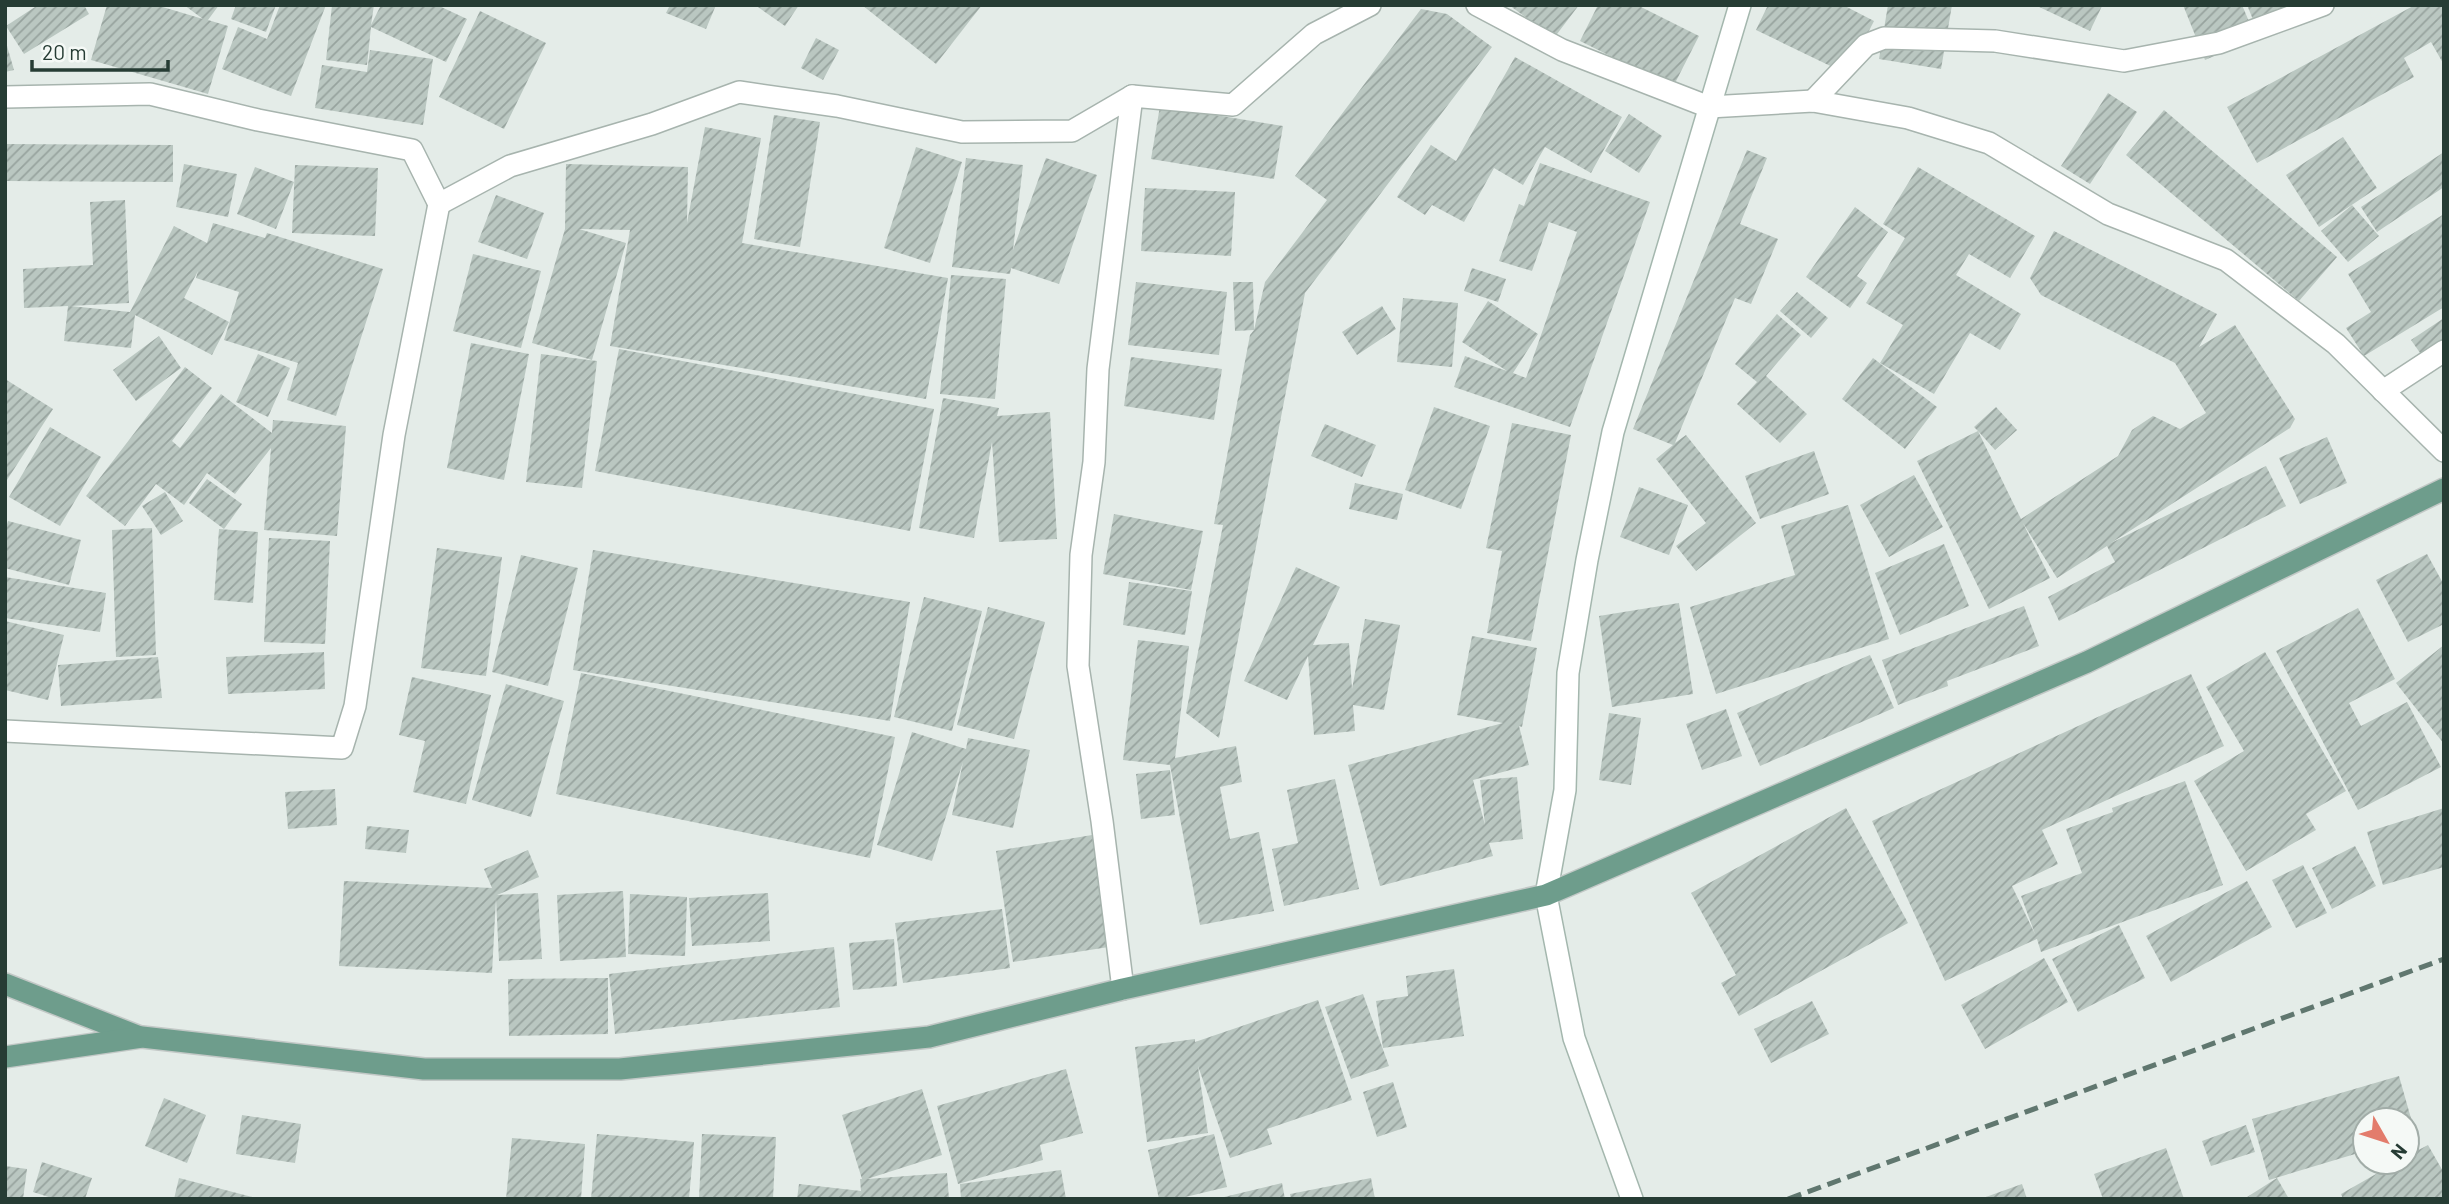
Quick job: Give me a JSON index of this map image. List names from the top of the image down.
{
  "scale_bar": "20 m",
  "north": "bottom right"
}
